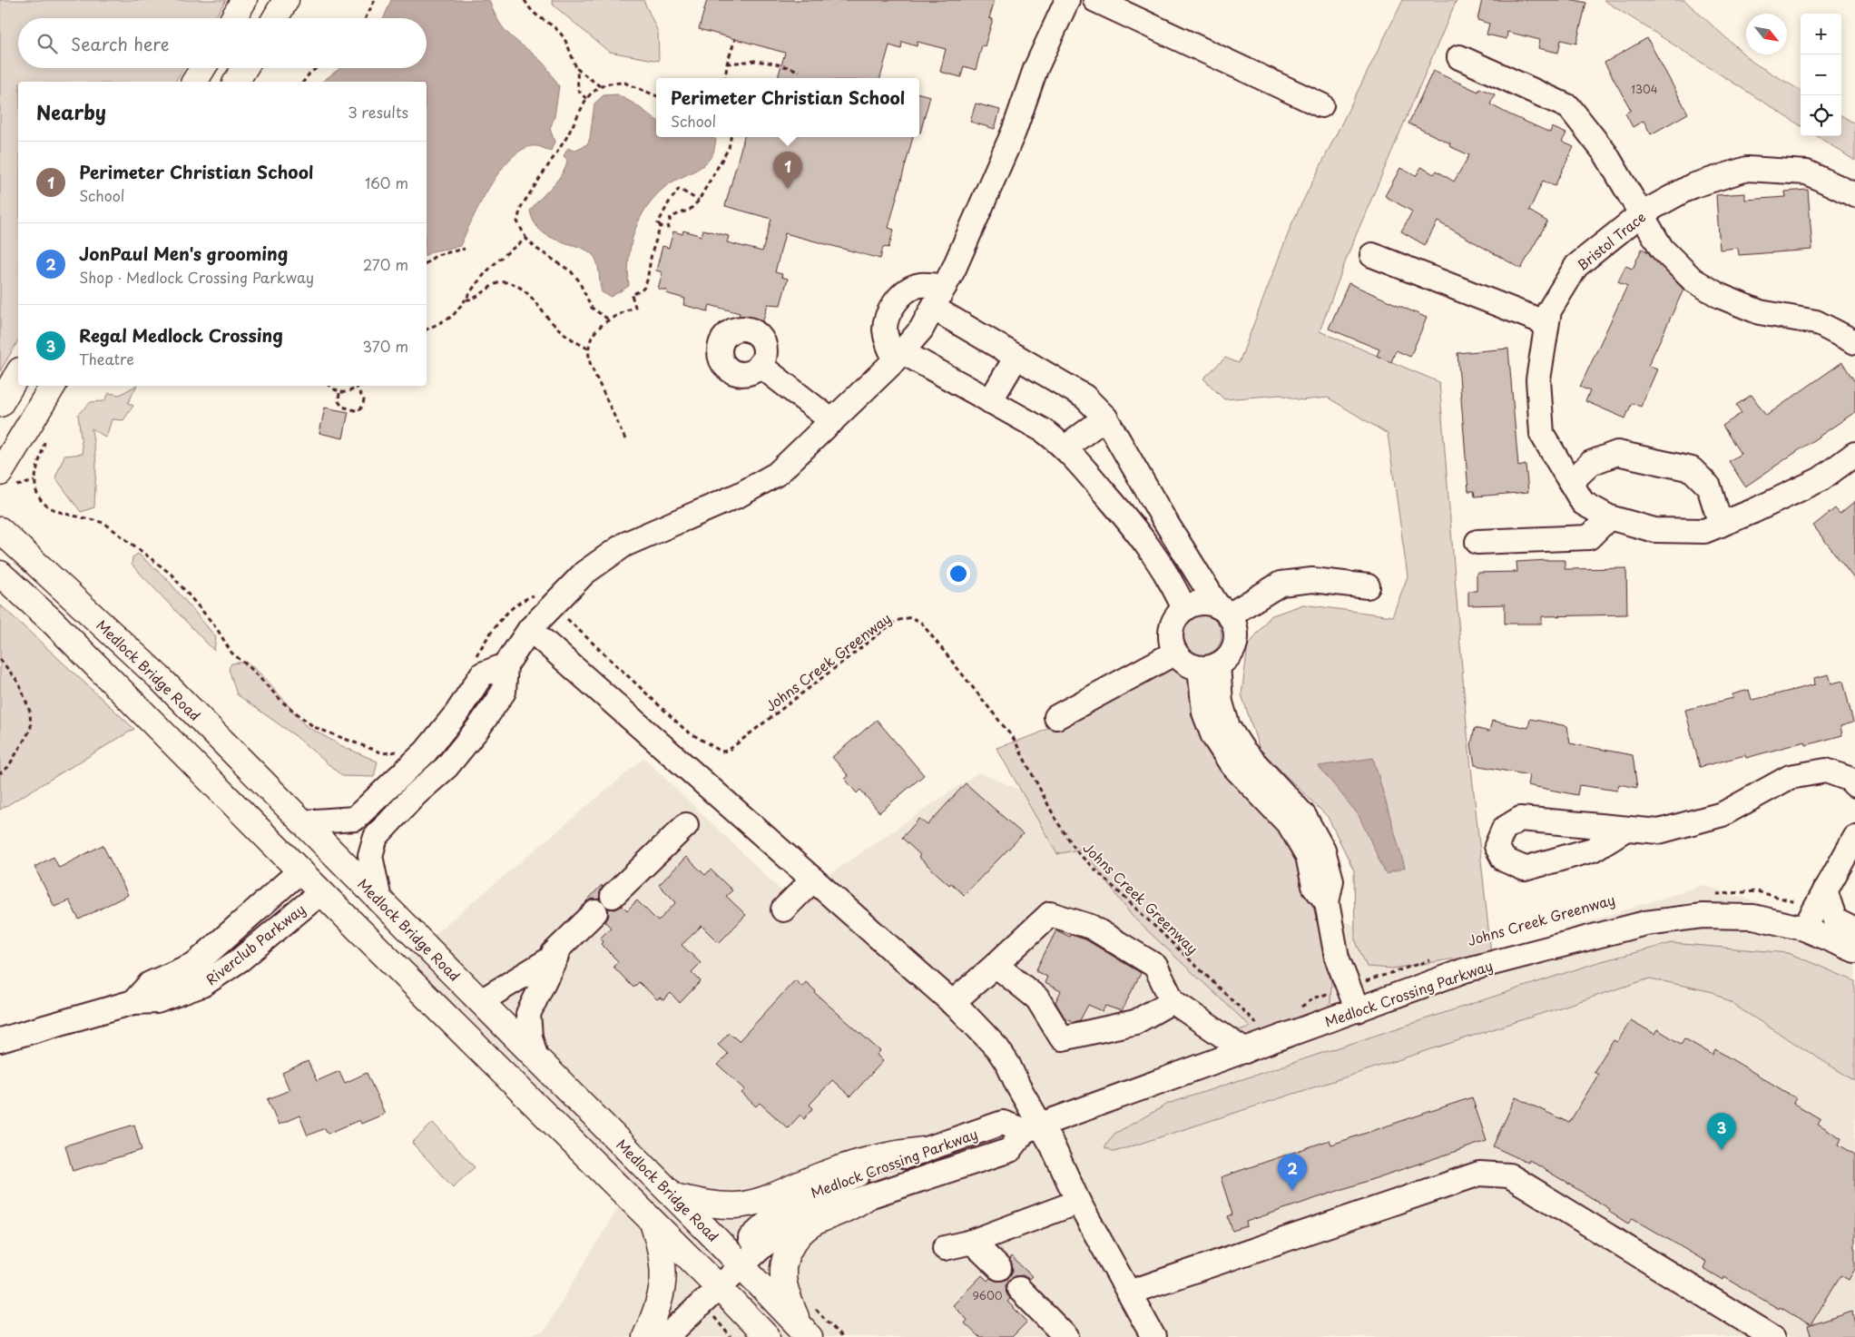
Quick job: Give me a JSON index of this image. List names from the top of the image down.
{
  "streets": {
    "main road": ["Medlock Bridge Road"],
    "street": ["Bristol Trace", "Riverclub Parkway", "Medlock Crossing Parkway"],
    "path": ["Johns Creek Greenway"]
  },
  "crossings": [
    ["Medlock Bridge Road", "Medlock Crossing Parkway"]
  ],
  "house_numbers": ["1304", "9600"],
  "north": "bottom right",
  "page": {
    "map_buttons": ["+", "−"],
    "search": "Search here",
    "popup": ["Perimeter Christian School", "School"],
    "heading": ["Nearby", "3 results"],
    "list": [
      {
        "mark": "1",
        "name": "Perimeter Christian School",
        "note": "School",
        "value": "160 m"
      },
      {
        "mark": "2",
        "name": "JonPaul Men's grooming",
        "note": "Shop · Medlock Crossing Parkway",
        "value": "270 m"
      },
      {
        "mark": "3",
        "name": "Regal Medlock Crossing",
        "note": "Theatre",
        "value": "370 m"
      }
    ],
    "pins": ["1", "3", "2"]
  }
}
